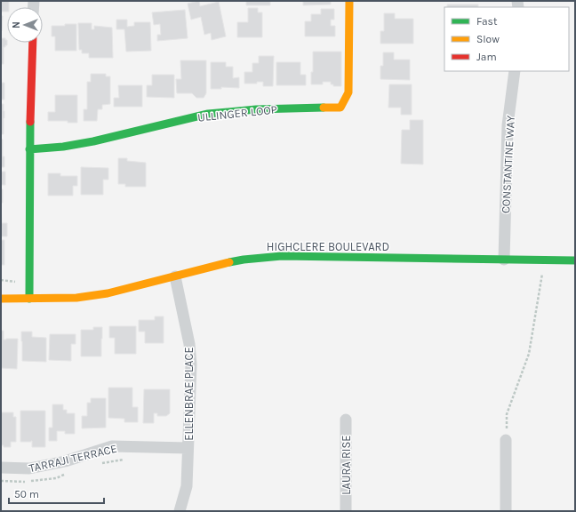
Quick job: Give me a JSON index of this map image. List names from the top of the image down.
{
  "streets": {
    "street": [
      "ULLINGER LOOP",
      "CONSTANTINE WAY",
      "HIGHCLERE BOULEVARD",
      "ELLENBRAE PLACE",
      "TARRAJI TERRACE",
      "LAURA RISE"
    ]
  },
  "crossings": [
    ["CONSTANTINE WAY", "HIGHCLERE BOULEVARD"],
    ["HIGHCLERE BOULEVARD", "ELLENBRAE PLACE"],
    ["ELLENBRAE PLACE", "TARRAJI TERRACE"]
  ],
  "legend": ["Fast", "Slow", "Jam"],
  "scale_bar": "50 m",
  "north": "left"
}
